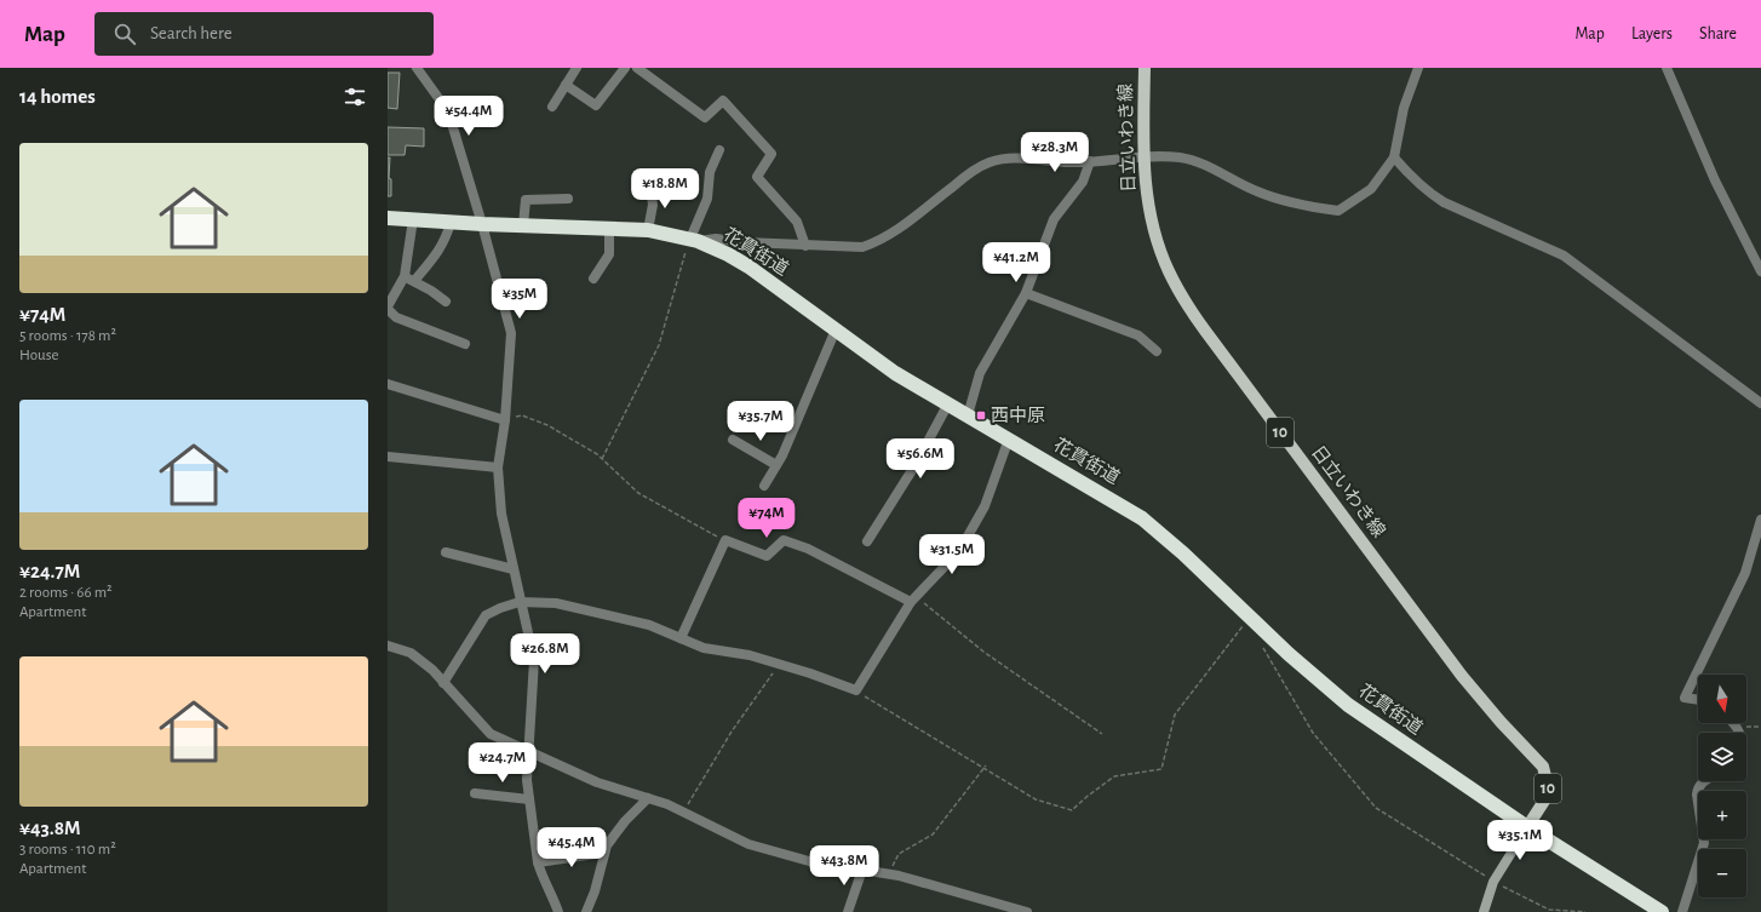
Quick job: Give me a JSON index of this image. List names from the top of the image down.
{
  "streets": {
    "highway": ["花貫街道"],
    "main road": ["日立いわき線", "10"]
  },
  "crossings": [
    ["日立いわき線", "花貫街道"]
  ],
  "places": {
    "transit": ["西中原"]
  },
  "north": "bottom",
  "page": {
    "header": "Map",
    "search": "Search here",
    "nav": ["Map", "Layers", "Share"],
    "heading": "14 homes",
    "price": [
      "¥54.4M",
      "¥28.3M",
      "¥18.8M",
      "¥41.2M",
      "¥35M",
      "¥35.7M",
      "¥56.6M",
      "¥74M",
      "¥31.5M",
      "¥26.8M",
      "¥24.7M",
      "¥35.1M",
      "¥45.4M",
      "¥43.8M"
    ],
    "list": [
      {
        "name": "¥74M",
        "note": "5 rooms · 178 m² · House"
      },
      {
        "name": "¥24.7M",
        "note": "2 rooms · 66 m² · Apartment"
      },
      {
        "name": "¥43.8M",
        "note": "3 rooms · 110 m² · Apartment"
      }
    ],
    "map_buttons": ["+", "−"]
  }
}
